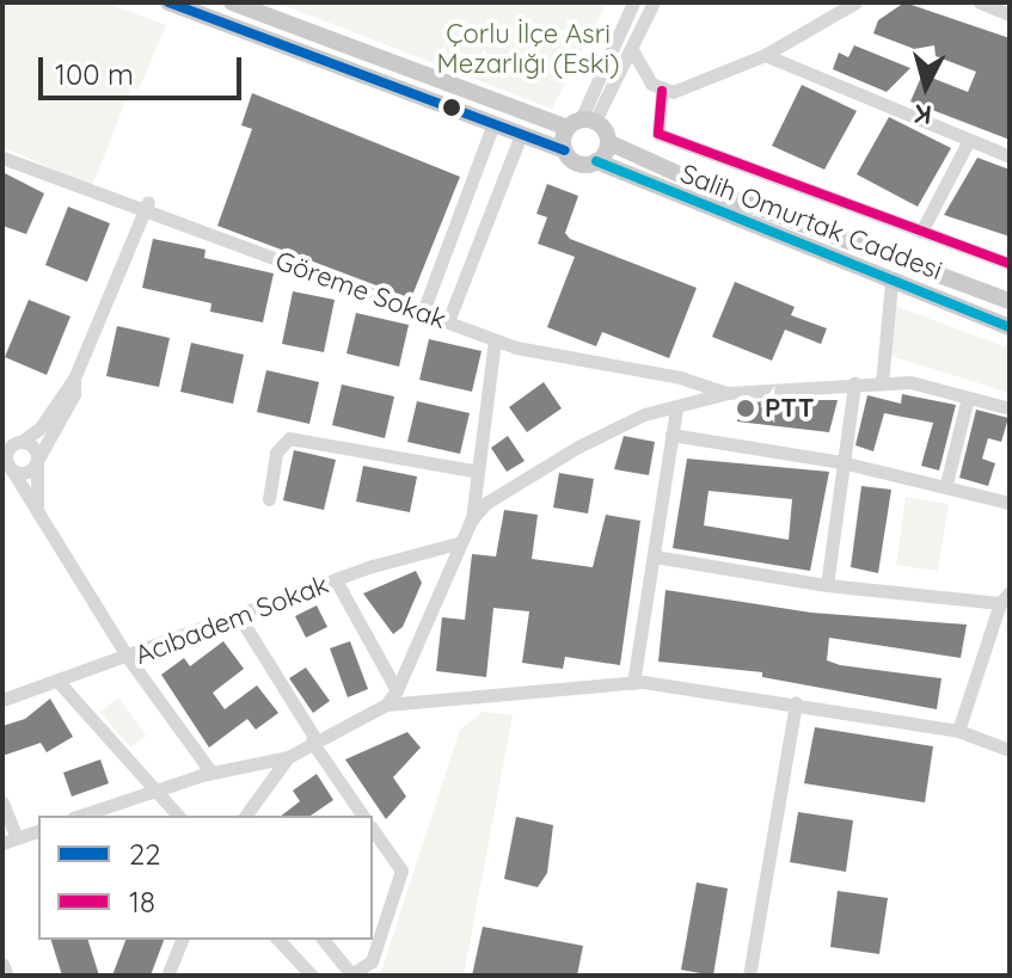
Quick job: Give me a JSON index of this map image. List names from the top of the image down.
{
  "streets": {
    "main road": ["Salih Omurtak Caddesi"],
    "street": ["Göreme Sokak", "Acıbadem Sokak"]
  },
  "parks": ["Çorlu İlçe Asri Mezarlığı (Eski)"],
  "places": ["PTT"],
  "lines": ["transit line 22", "transit line 18"],
  "legend": ["22", "18"],
  "scale_bar": "100 m",
  "north": "bottom"
}
